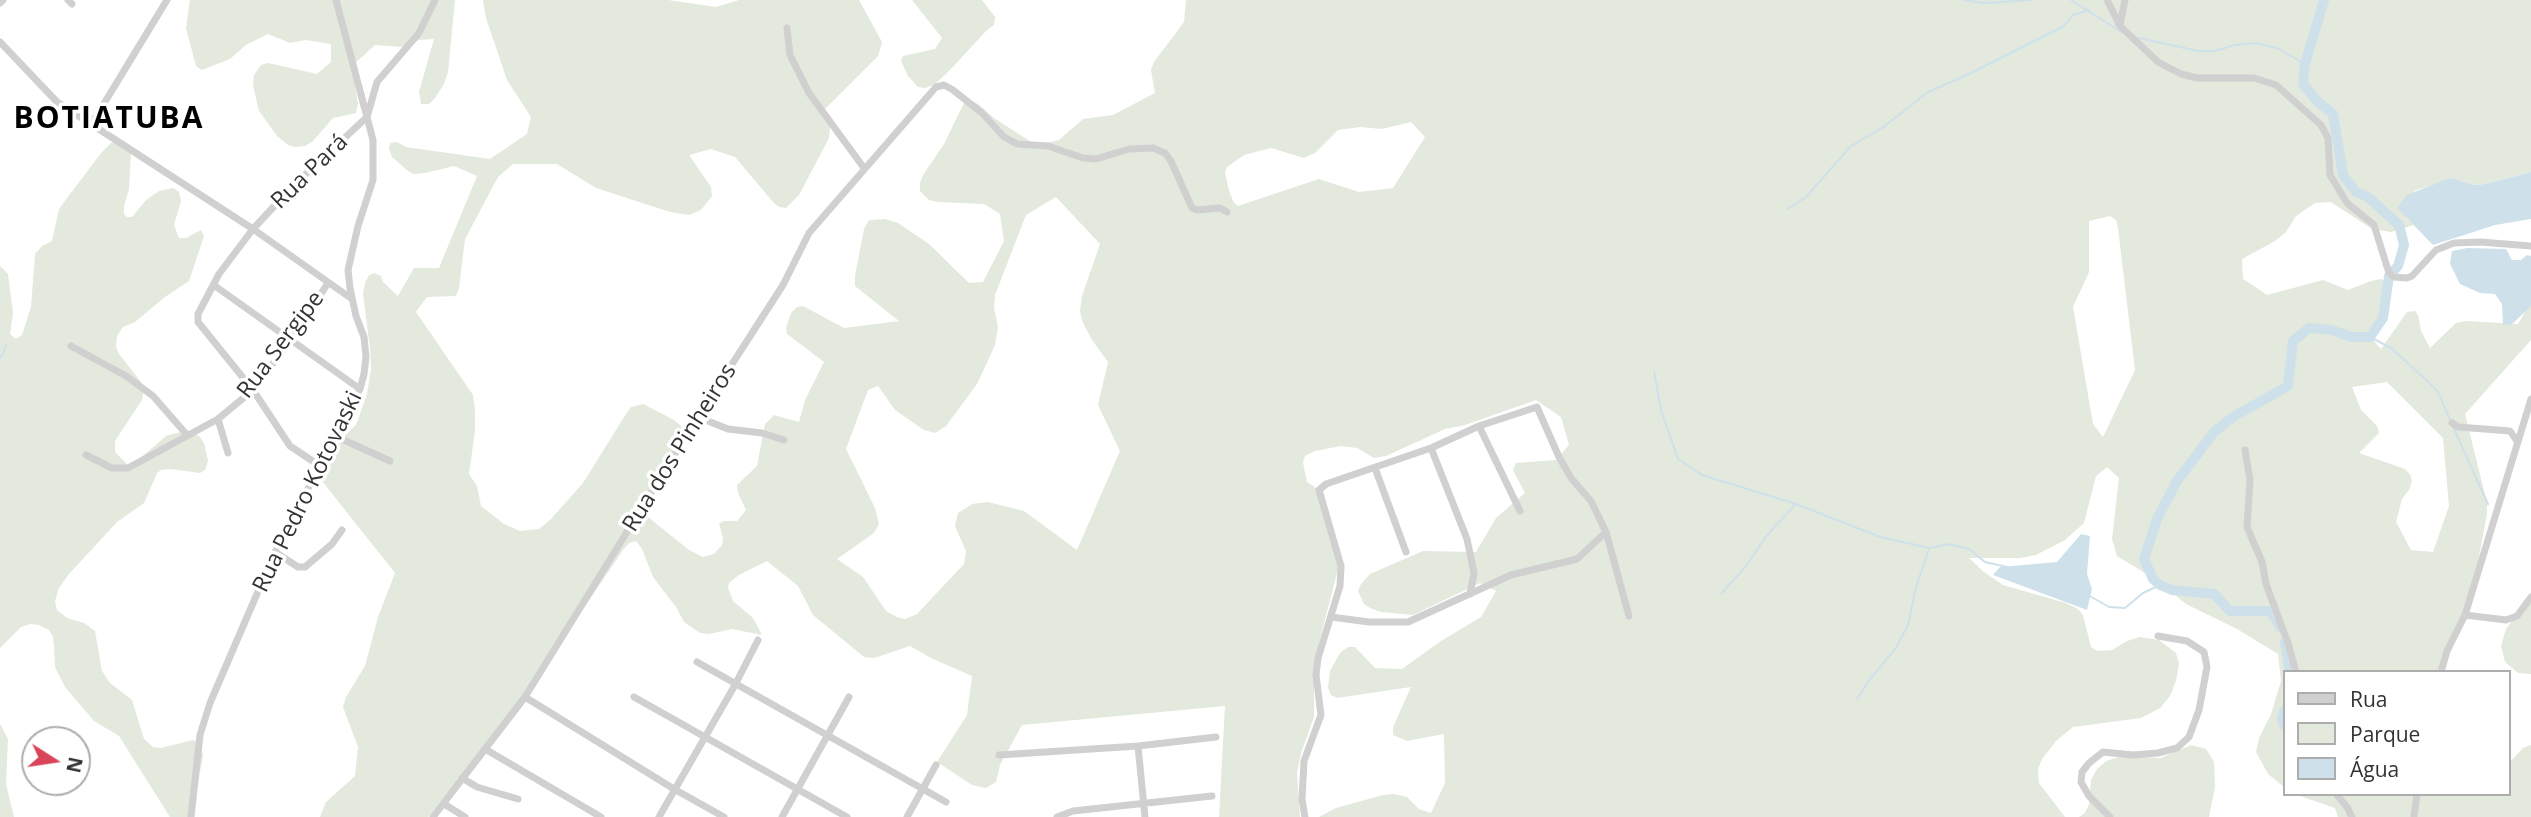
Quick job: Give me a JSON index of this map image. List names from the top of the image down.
{
  "streets": {
    "street": [
      "Rua Pará",
      "Rua Sergipe",
      "Rua dos Pinheiros",
      "Rua Pedro Kotovaski"
    ]
  },
  "crossings": [
    ["Rua Pará", "Rua Sergipe"],
    ["Rua Pará", "Rua Pedro Kotovaski"]
  ],
  "districts": ["BOTIATUBA"],
  "legend": ["Rua", "Parque", "Água"],
  "north": "right"
}
